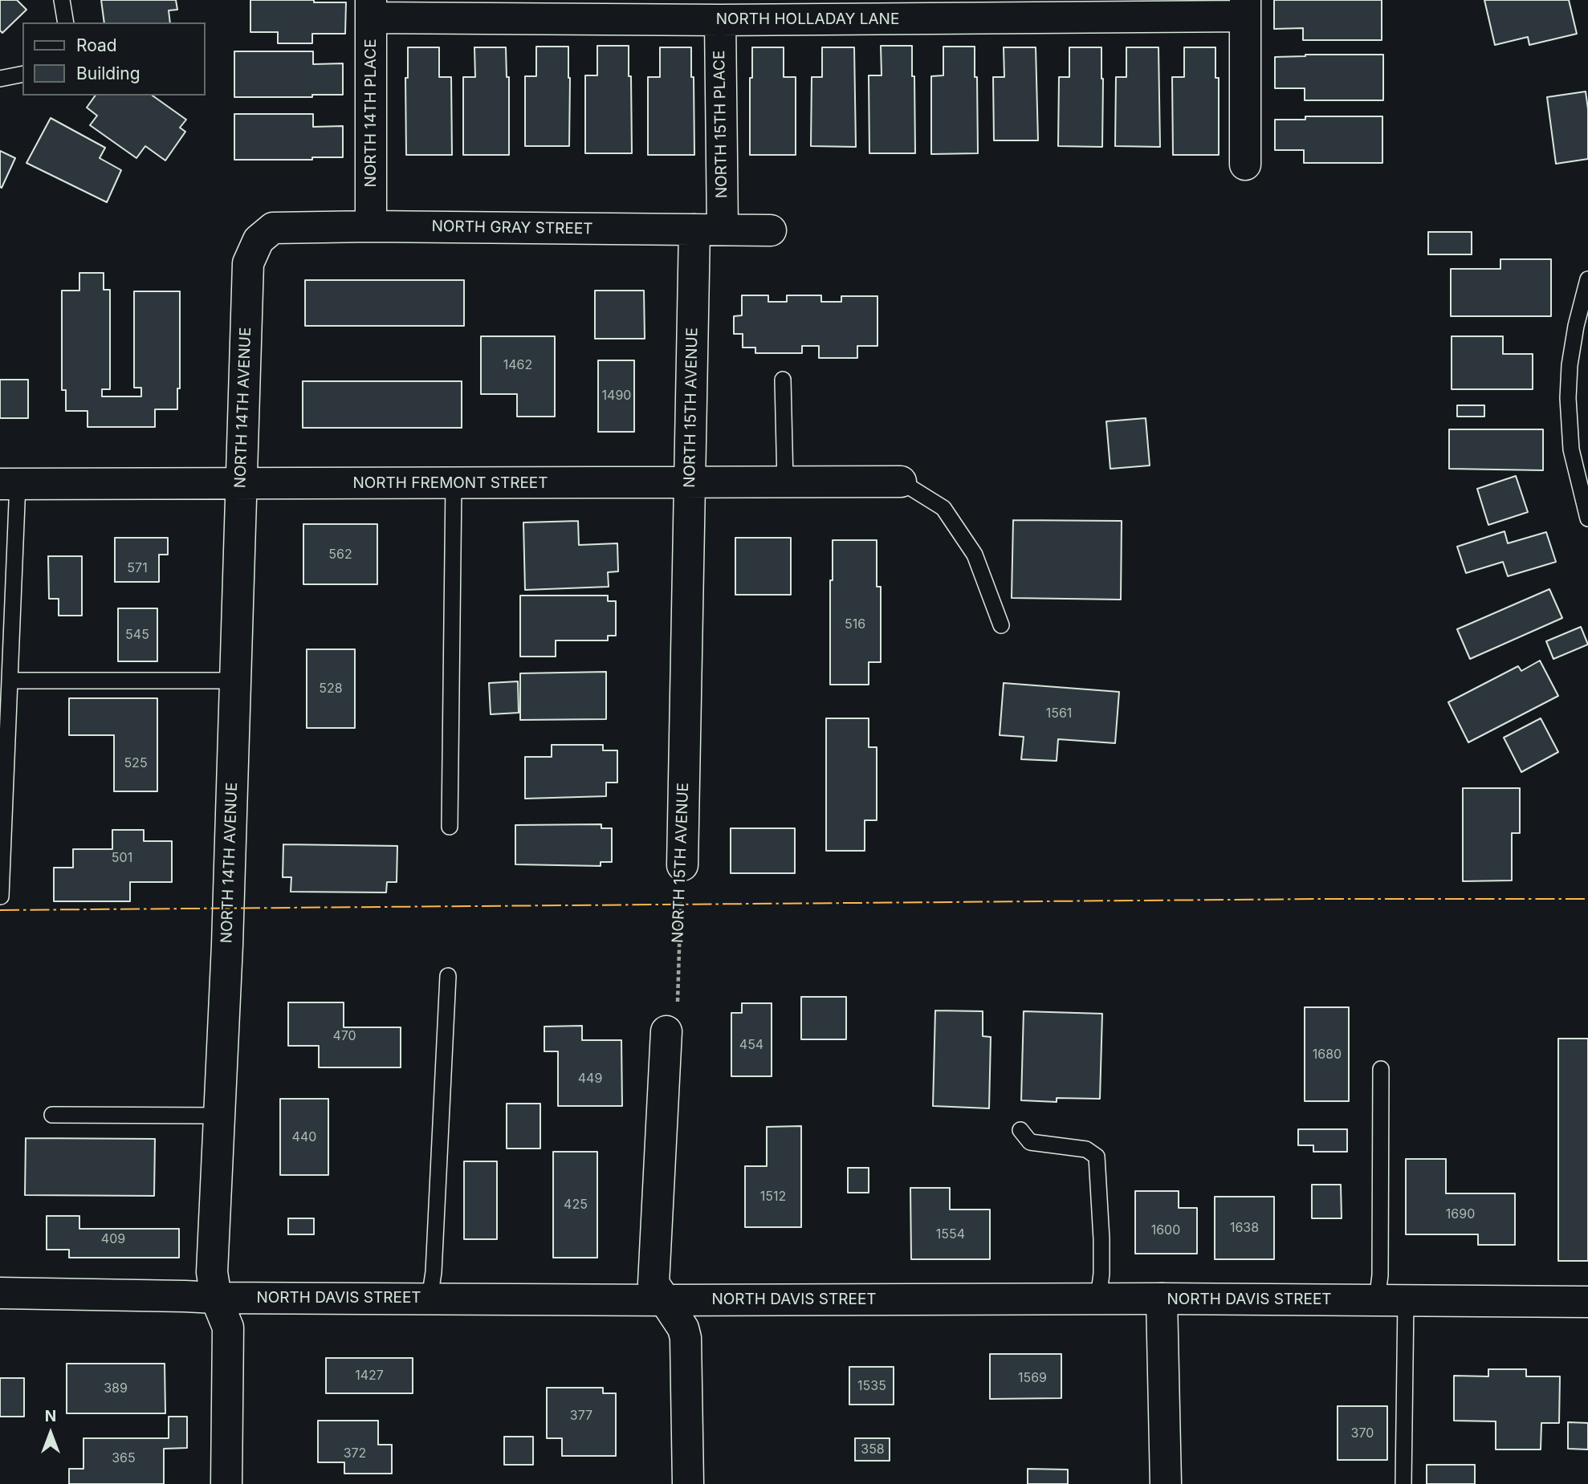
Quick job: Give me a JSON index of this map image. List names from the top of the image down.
{
  "streets": {
    "street": [
      "NORTH HOLLADAY LANE",
      "NORTH 14TH PLACE",
      "NORTH 15TH PLACE",
      "NORTH GRAY STREET",
      "NORTH 14TH AVENUE",
      "NORTH 15TH AVENUE",
      "NORTH FREMONT STREET",
      "NORTH DAVIS STREET"
    ]
  },
  "crossings": [
    ["NORTH HOLLADAY LANE", "NORTH 14TH PLACE"],
    ["NORTH HOLLADAY LANE", "NORTH 15TH PLACE"],
    ["NORTH 14TH PLACE", "NORTH GRAY STREET"],
    ["NORTH 15TH PLACE", "NORTH GRAY STREET"],
    ["NORTH 15TH PLACE", "NORTH 15TH AVENUE"],
    ["NORTH GRAY STREET", "NORTH 14TH AVENUE"],
    ["NORTH GRAY STREET", "NORTH 15TH AVENUE"],
    ["NORTH 14TH AVENUE", "NORTH FREMONT STREET"],
    ["NORTH 14TH AVENUE", "NORTH DAVIS STREET"],
    ["NORTH 15TH AVENUE", "NORTH FREMONT STREET"]
  ],
  "house_numbers": [
    "1462",
    "1490",
    "562",
    "571",
    "516",
    "545",
    "528",
    "1561",
    "525",
    "501",
    "470",
    "454",
    "1680",
    "449",
    "440",
    "1512",
    "425",
    "1690",
    "1638",
    "1600",
    "1554",
    "409",
    "1427",
    "1569",
    "1535",
    "389",
    "377",
    "370",
    "358",
    "372",
    "365"
  ],
  "legend": ["Road", "Building"],
  "north": "top"
}
